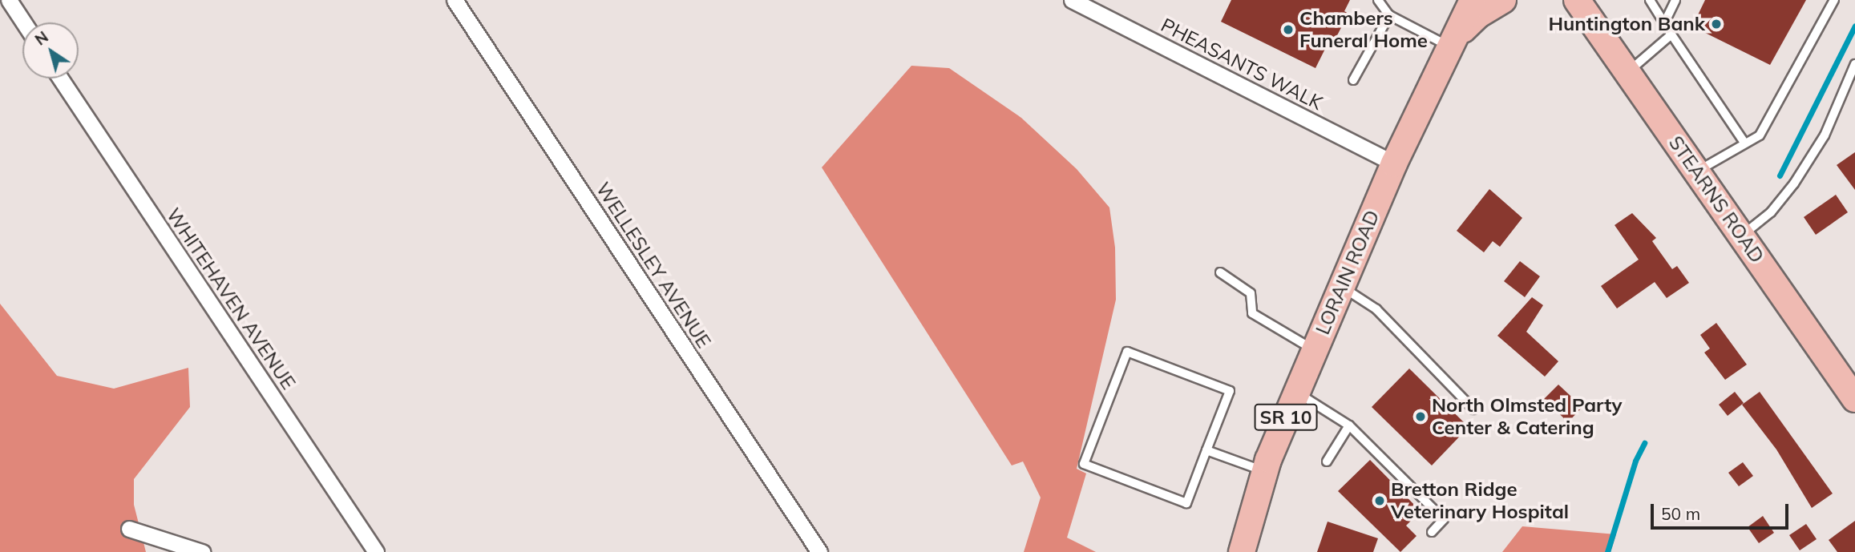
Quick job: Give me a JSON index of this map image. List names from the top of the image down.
{
  "streets": {
    "main road": ["STEARNS ROAD", "LORAIN ROAD", "SR 10"],
    "street": ["PHEASANTS WALK", "WELLESLEY AVENUE", "WHITEHAVEN AVENUE"]
  },
  "crossings": [
    ["PHEASANTS WALK", "LORAIN ROAD"]
  ],
  "places": [
    "Huntington Bank",
    "Chambers Funeral Home",
    "North Olmsted Party Center & Catering",
    "Bretton Ridge Veterinary Hospital"
  ],
  "scale_bar": "50 m",
  "north": "top left"
}
